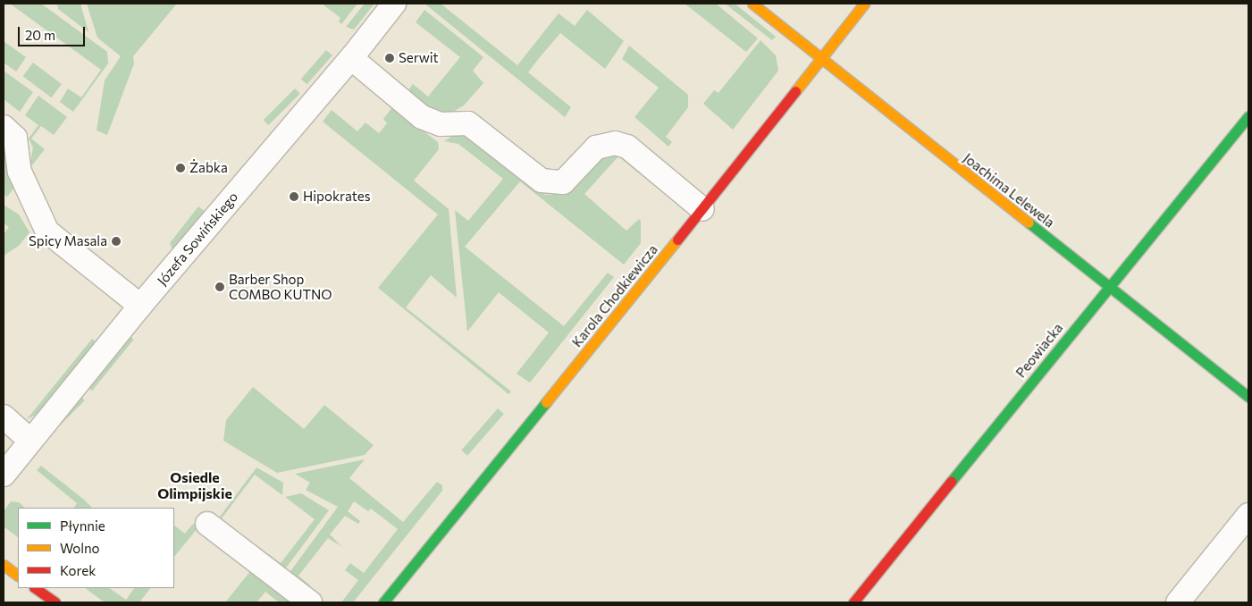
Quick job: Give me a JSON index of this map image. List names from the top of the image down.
{
  "streets": {
    "street": [
      "Joachima Lelewela",
      "Józefa Sowińskiego",
      "Karola Chodkiewicza",
      "Peowiacka"
    ]
  },
  "crossings": [
    ["Joachima Lelewela", "Karola Chodkiewicza"],
    ["Joachima Lelewela", "Peowiacka"]
  ],
  "districts": ["Osiedle Olimpijskie"],
  "places": [
    "Serwit",
    "Żabka",
    "Hipokrates",
    "Spicy Masala",
    "Barber Shop COMBO KUTNO"
  ],
  "legend": ["Płynnie", "Wolno", "Korek"],
  "scale_bar": "20 m"
}
